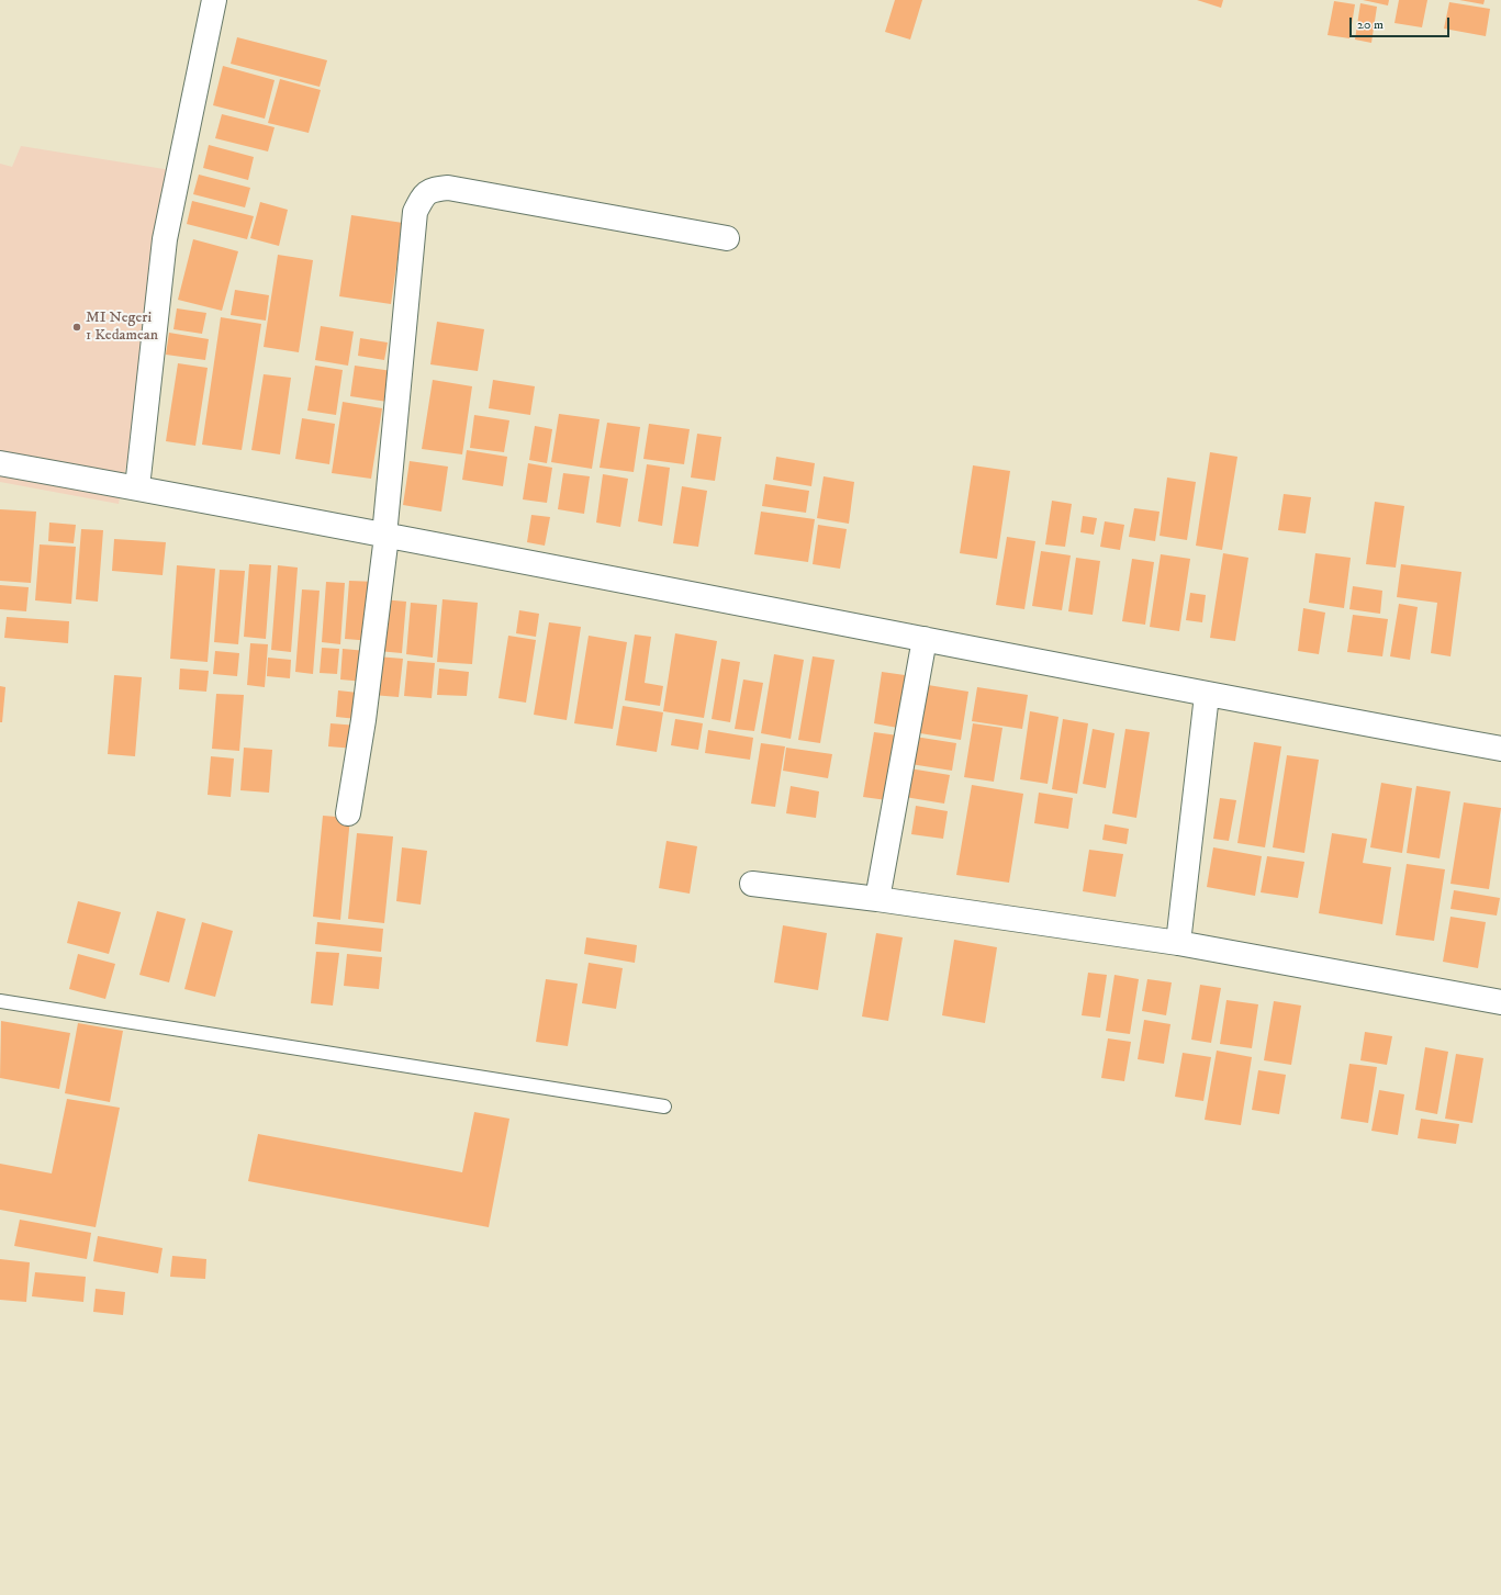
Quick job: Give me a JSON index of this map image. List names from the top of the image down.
{
  "places": ["MI Negeri 1 Kedamean"],
  "scale_bar": "20 m"
}
